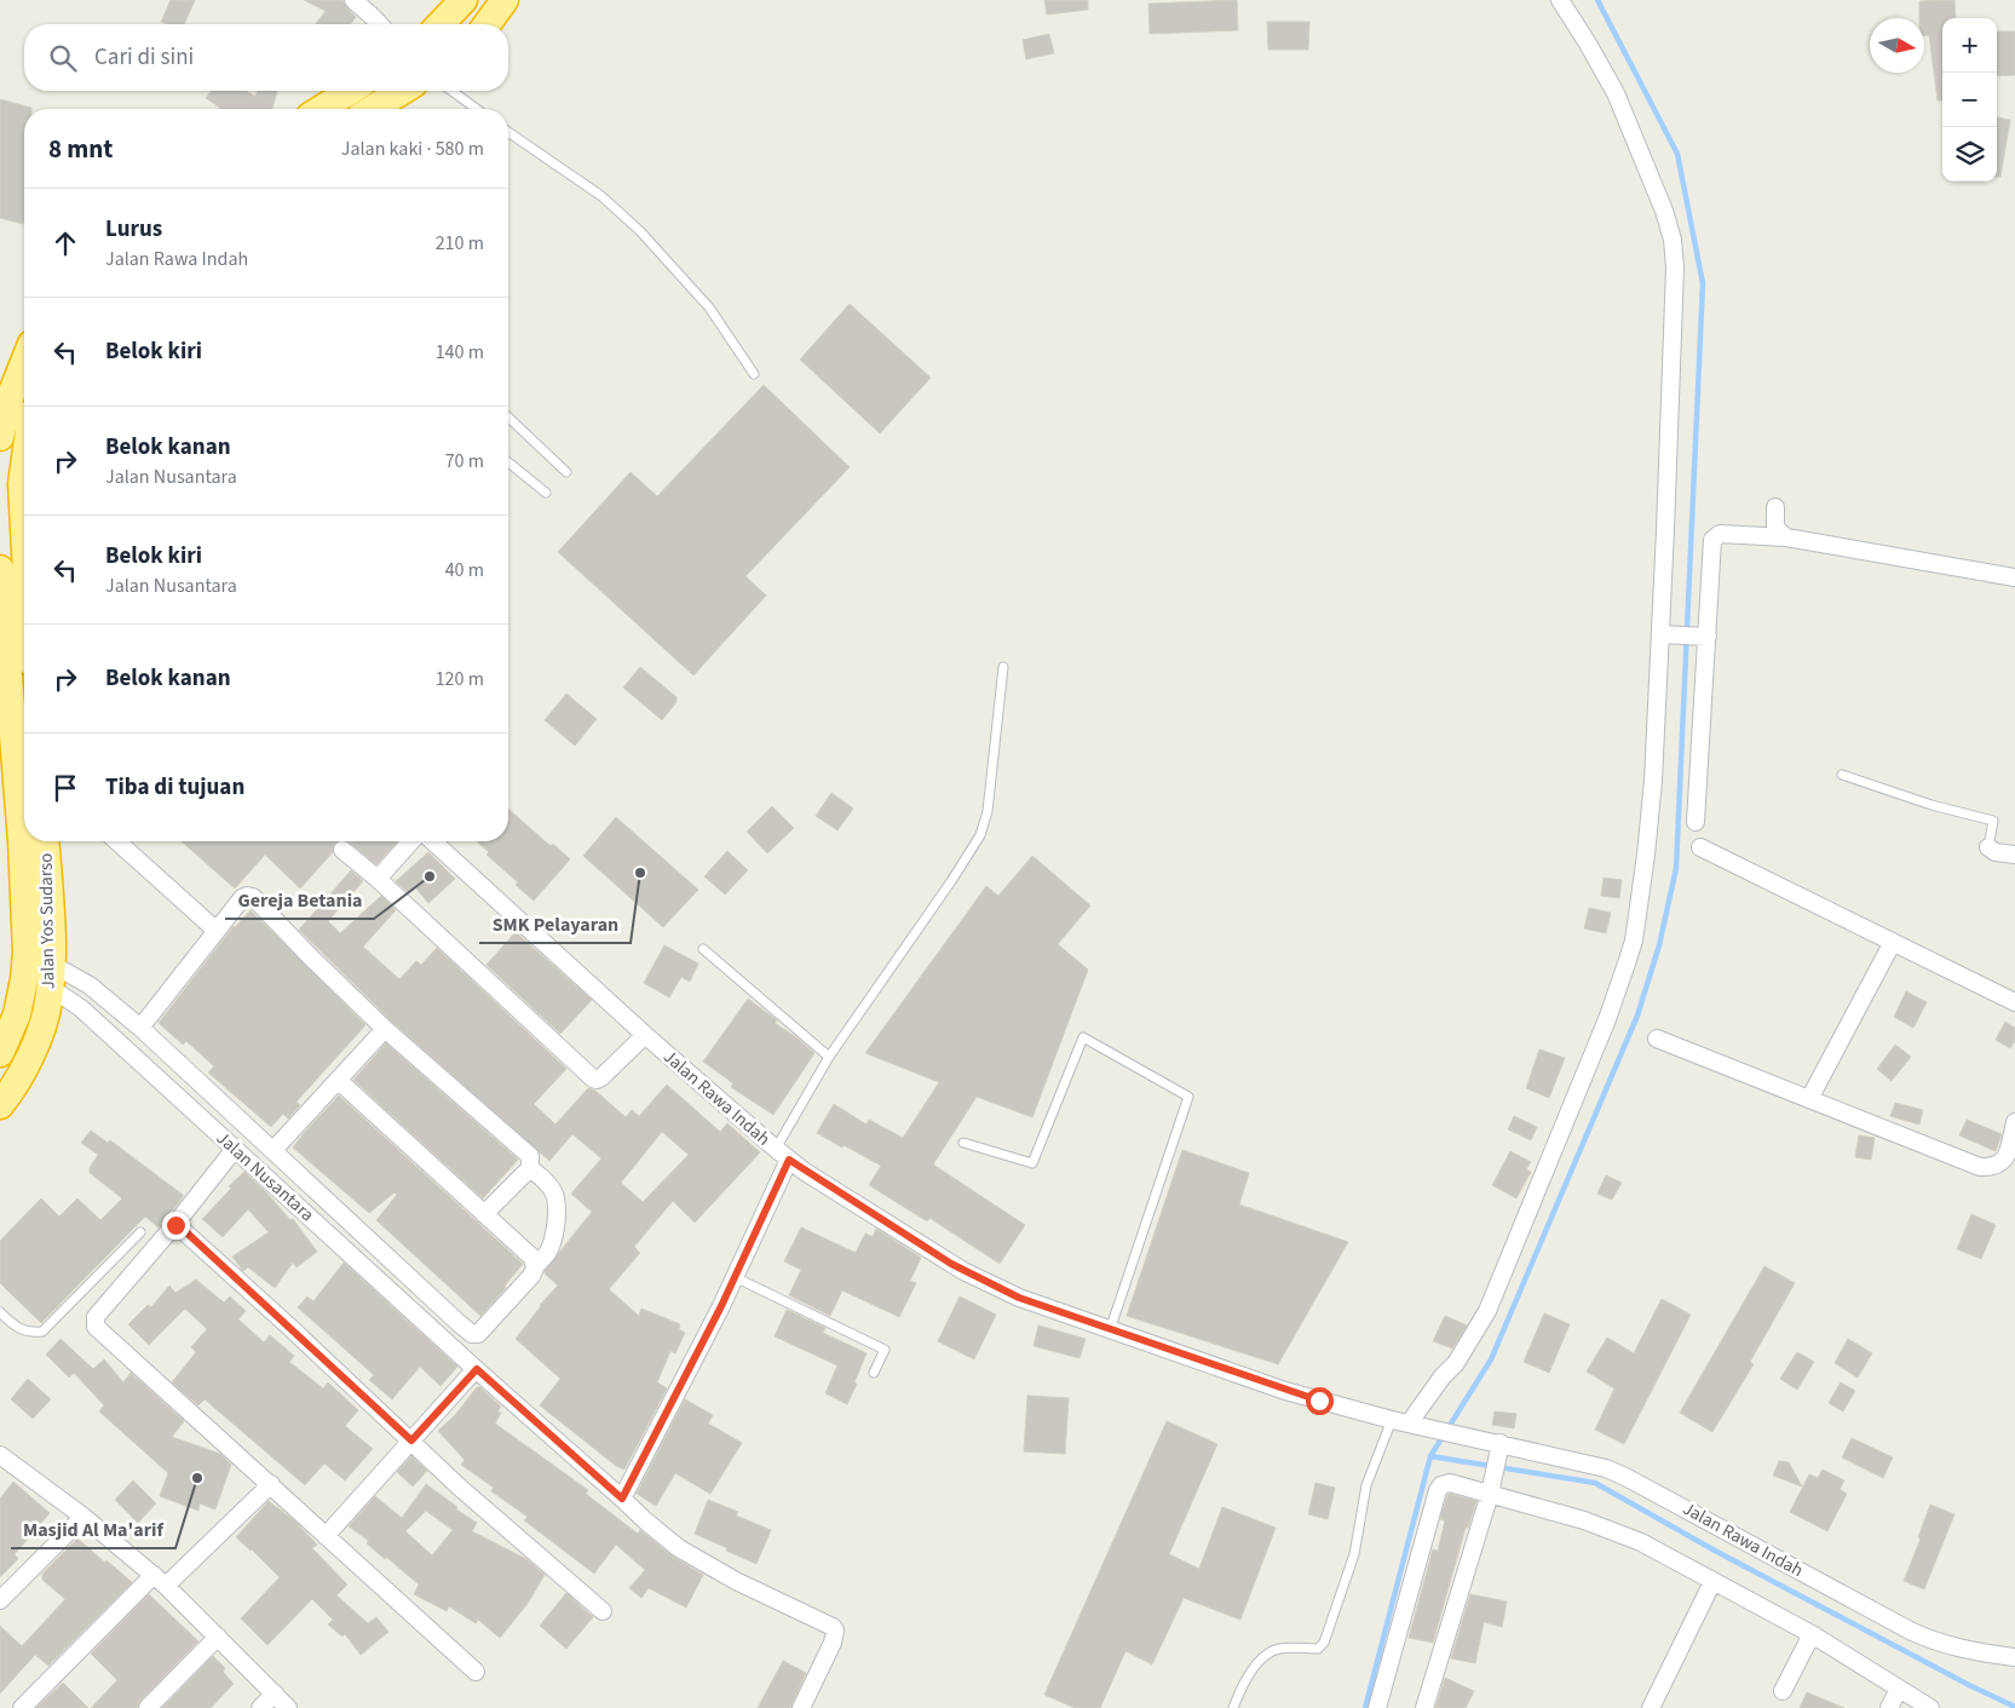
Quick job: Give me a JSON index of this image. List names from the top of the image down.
{
  "streets": {
    "highway": ["Jalan Yos Sudarso"],
    "street": ["Jalan Rawa Indah", "Jalan Nusantara"]
  },
  "crossings": [
    ["Jalan Yos Sudarso", "Jalan Nusantara"]
  ],
  "places": ["SMK Pelayaran", "Gereja Betania", "Masjid Al Ma'arif"],
  "north": "right",
  "page": {
    "map_buttons": ["+", "−"],
    "search": "Cari di sini",
    "heading": ["8 mnt", "Jalan kaki · 580 m"],
    "list": [
      ["Lurus", "Jalan Rawa Indah", "210 m"],
      ["Belok kiri", "140 m"],
      ["Belok kanan", "Jalan Nusantara", "70 m"],
      ["Belok kiri", "Jalan Nusantara", "40 m"],
      ["Belok kanan", "120 m"],
      "Tiba di tujuan"
    ]
  }
}
